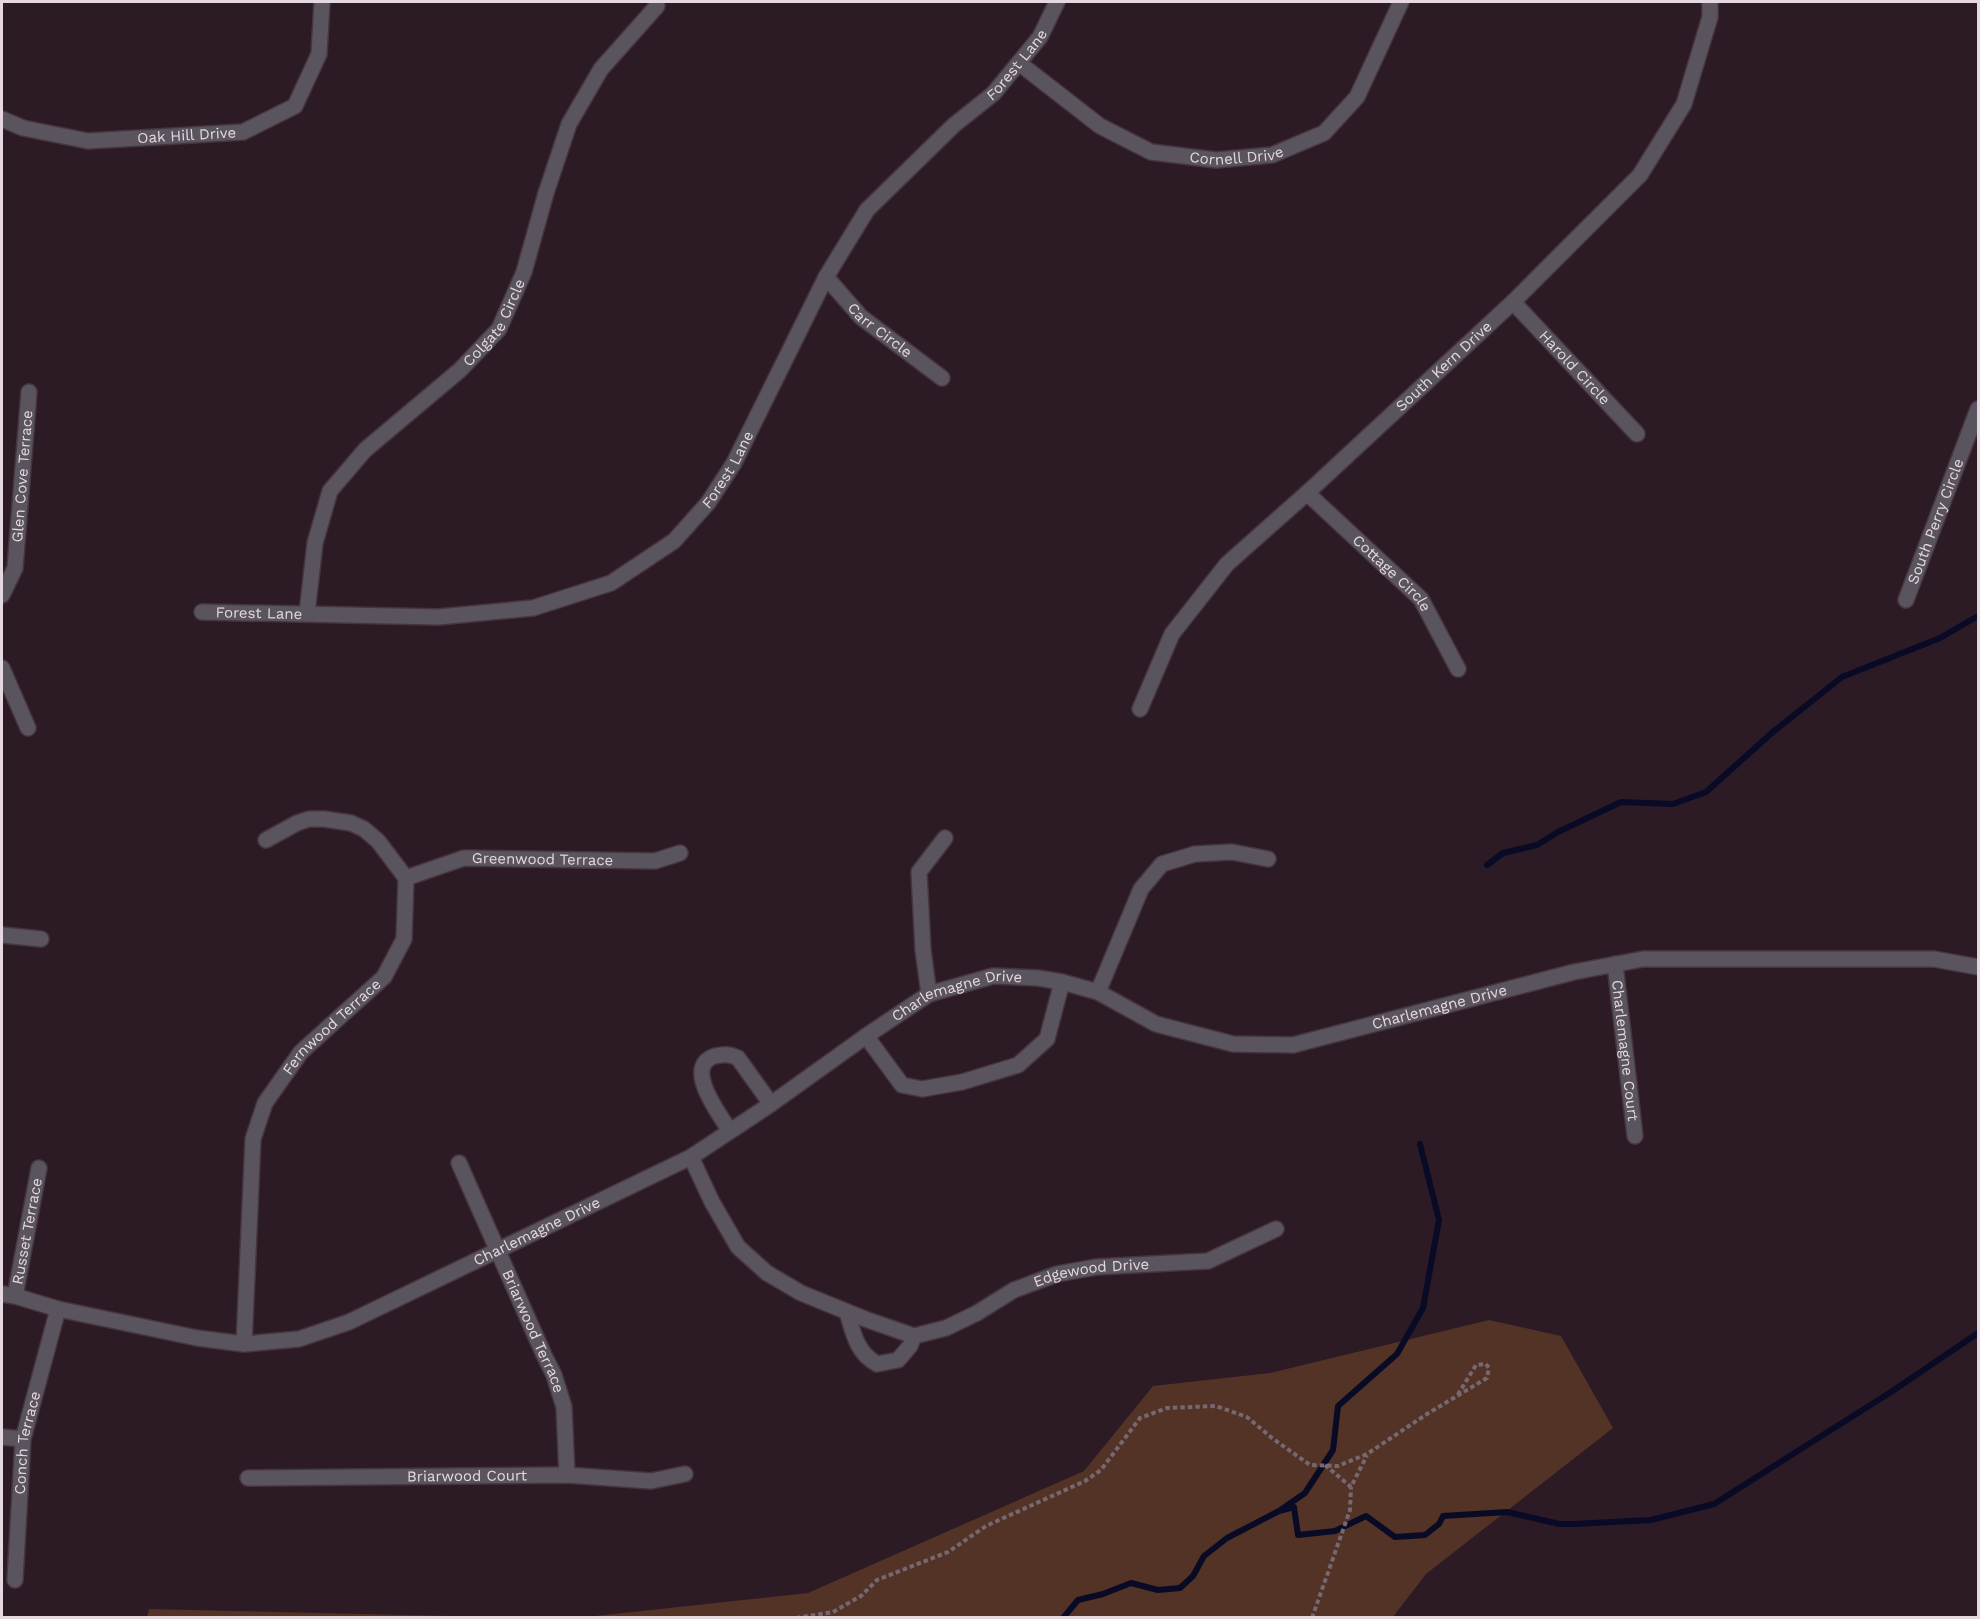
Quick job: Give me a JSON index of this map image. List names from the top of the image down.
{
  "streets": {
    "street": [
      "Forest Lane",
      "Oak Hill Drive",
      "Cornell Drive",
      "Colgate Circle",
      "Carr Circle",
      "South Kern Drive",
      "Harold Circle",
      "Glen Cove Terrace",
      "South Perry Circle",
      "Cottage Circle",
      "Greenwood Terrace",
      "Charlemagne Drive",
      "Fernwood Terrace",
      "Charlemagne Court",
      "Russet Terrace",
      "Edgewood Drive",
      "Briarwood Terrace",
      "Conch Terrace",
      "Briarwood Court"
    ]
  },
  "crossings": [
    ["Forest Lane", "Cornell Drive"],
    ["Forest Lane", "Colgate Circle"],
    ["Forest Lane", "Carr Circle"],
    ["South Kern Drive", "Harold Circle"],
    ["South Kern Drive", "Cottage Circle"],
    ["Greenwood Terrace", "Fernwood Terrace"],
    ["Charlemagne Drive", "Fernwood Terrace"],
    ["Charlemagne Drive", "Charlemagne Court"],
    ["Charlemagne Drive", "Russet Terrace"],
    ["Charlemagne Drive", "Briarwood Terrace"],
    ["Charlemagne Drive", "Conch Terrace"],
    ["Briarwood Terrace", "Briarwood Court"]
  ]
}
